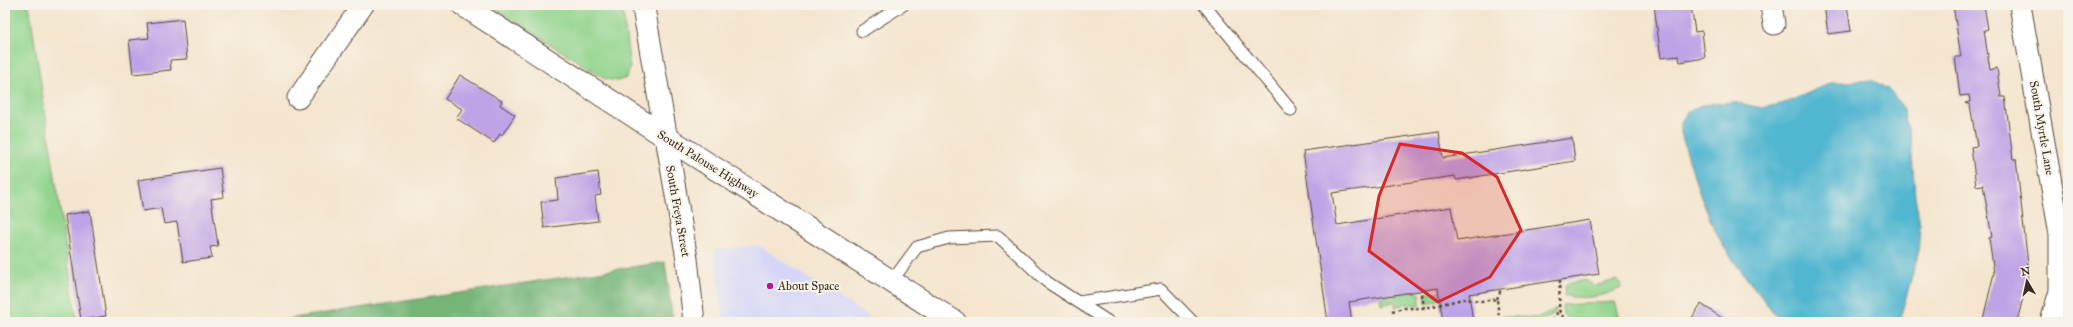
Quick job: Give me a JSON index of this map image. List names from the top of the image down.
{
  "streets": {
    "main road": ["South Palouse Highway", "South Freya Street"],
    "street": ["South Myrtle Lane"]
  },
  "crossings": [
    ["South Palouse Highway", "South Freya Street"]
  ],
  "places": ["About Space"],
  "north": "top"
}
